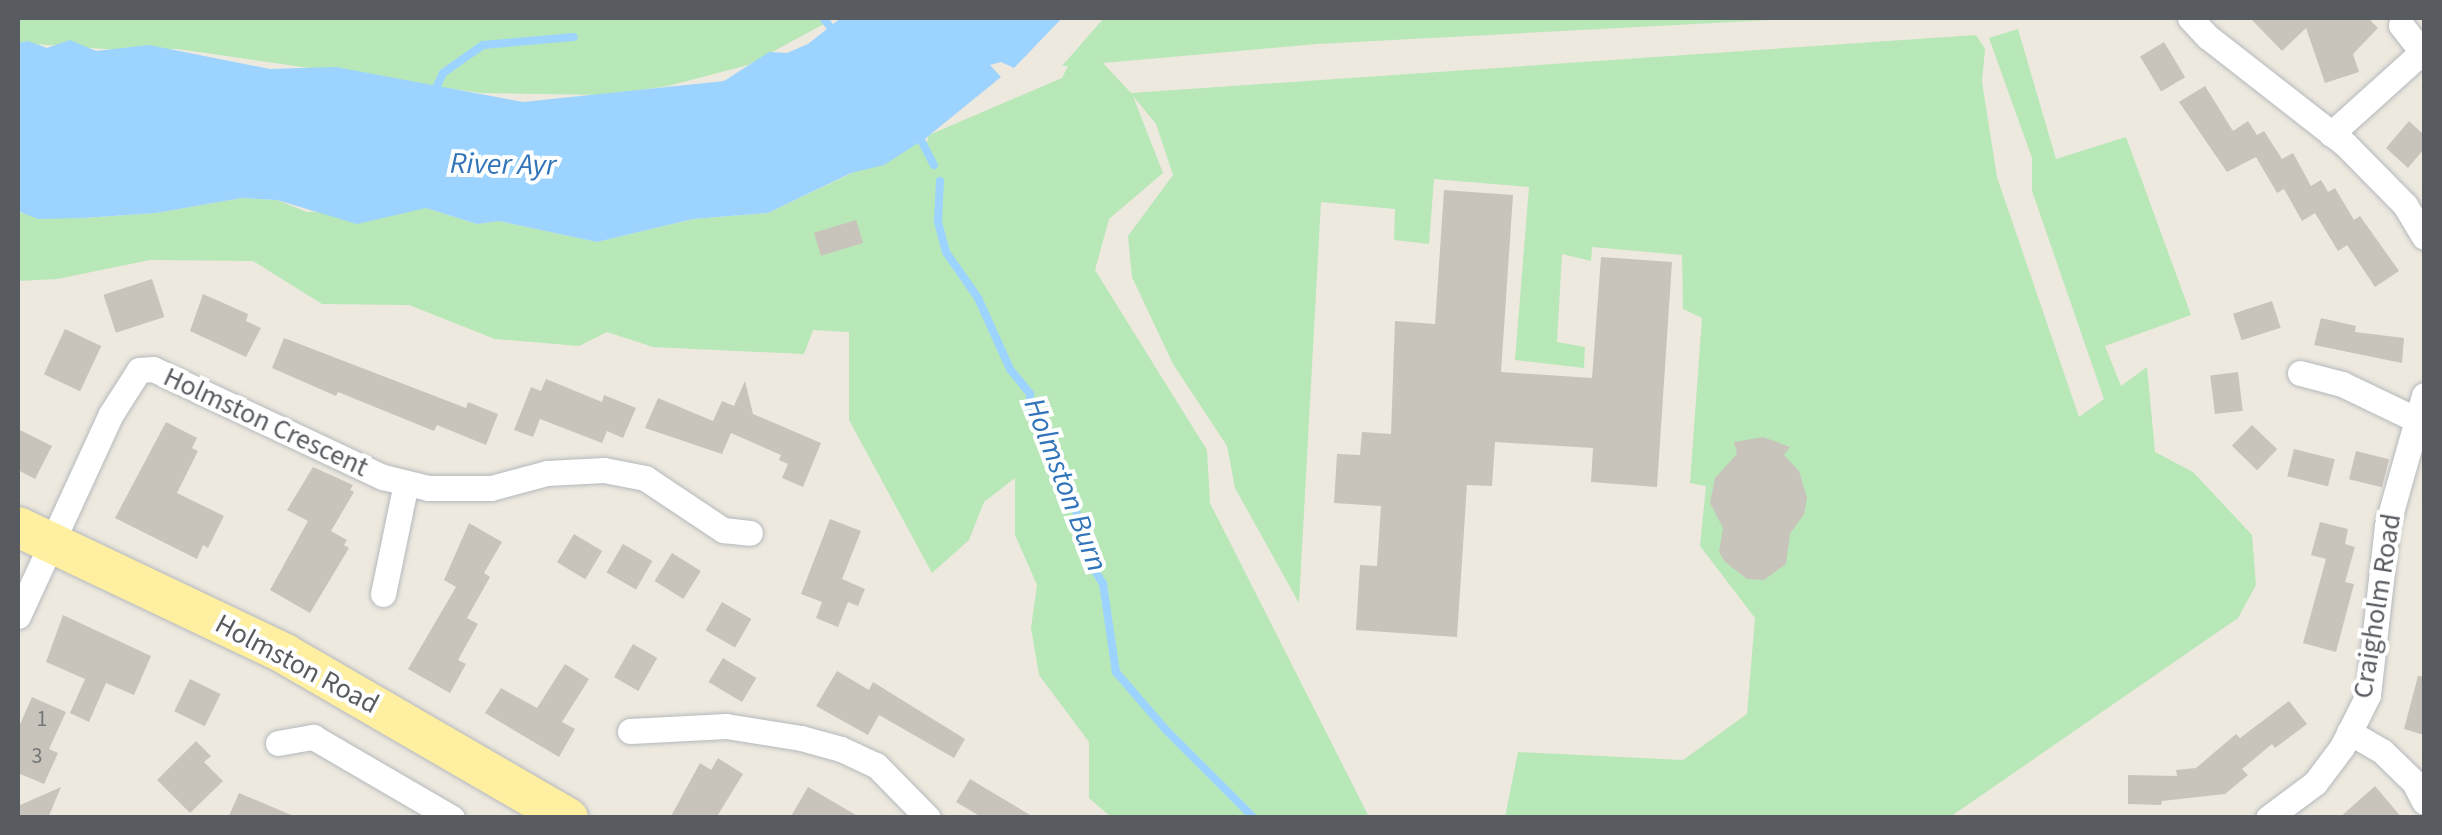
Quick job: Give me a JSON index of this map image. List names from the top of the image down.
{
  "streets": {
    "main road": ["Holmston Road"],
    "street": ["Holmston Crescent", "Craigholm Road"]
  },
  "crossings": [
    ["Holmston Crescent", "Holmston Road"]
  ],
  "water": ["River Ayr", "Holmston Burn"],
  "house_numbers": ["1", "3"]
}
